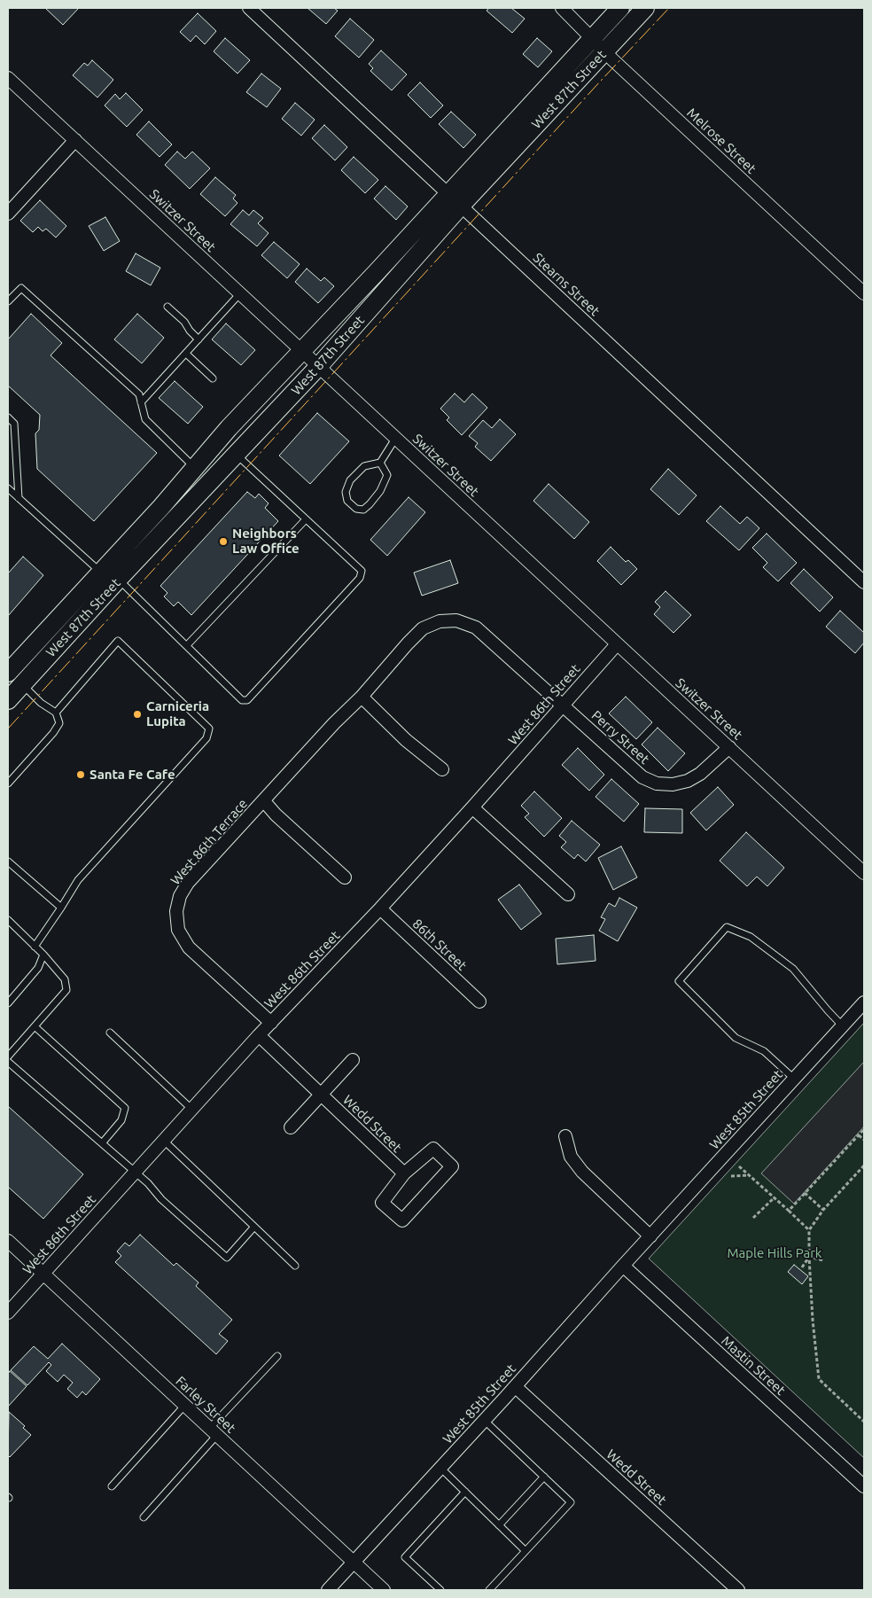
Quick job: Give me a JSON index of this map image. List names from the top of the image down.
{
  "streets": {
    "main road": ["West 87th Street"],
    "street": [
      "Melrose Street",
      "Switzer Street",
      "Stearns Street",
      "West 86th Street",
      "Perry Street",
      "West 86th Terrace",
      "86th Street",
      "West 85th Street",
      "Wedd Street",
      "Mastin Street",
      "Farley Street"
    ]
  },
  "crossings": [
    ["West 87th Street", "Melrose Street"],
    ["West 87th Street", "Switzer Street"],
    ["West 87th Street", "Stearns Street"],
    ["Switzer Street", "West 86th Street"],
    ["Switzer Street", "Perry Street"],
    ["West 86th Street", "Perry Street"],
    ["West 86th Street", "West 86th Terrace"],
    ["West 86th Street", "86th Street"],
    ["West 86th Street", "Wedd Street"],
    ["West 86th Street", "Farley Street"],
    ["Perry Street", "West 86th Terrace"],
    ["West 85th Street", "Wedd Street"],
    ["West 85th Street", "Mastin Street"],
    ["West 85th Street", "Farley Street"]
  ],
  "parks": ["Maple Hills Park"],
  "places": ["Neighbors Law Office", "Carniceria Lupita", "Santa Fe Cafe"]
}
